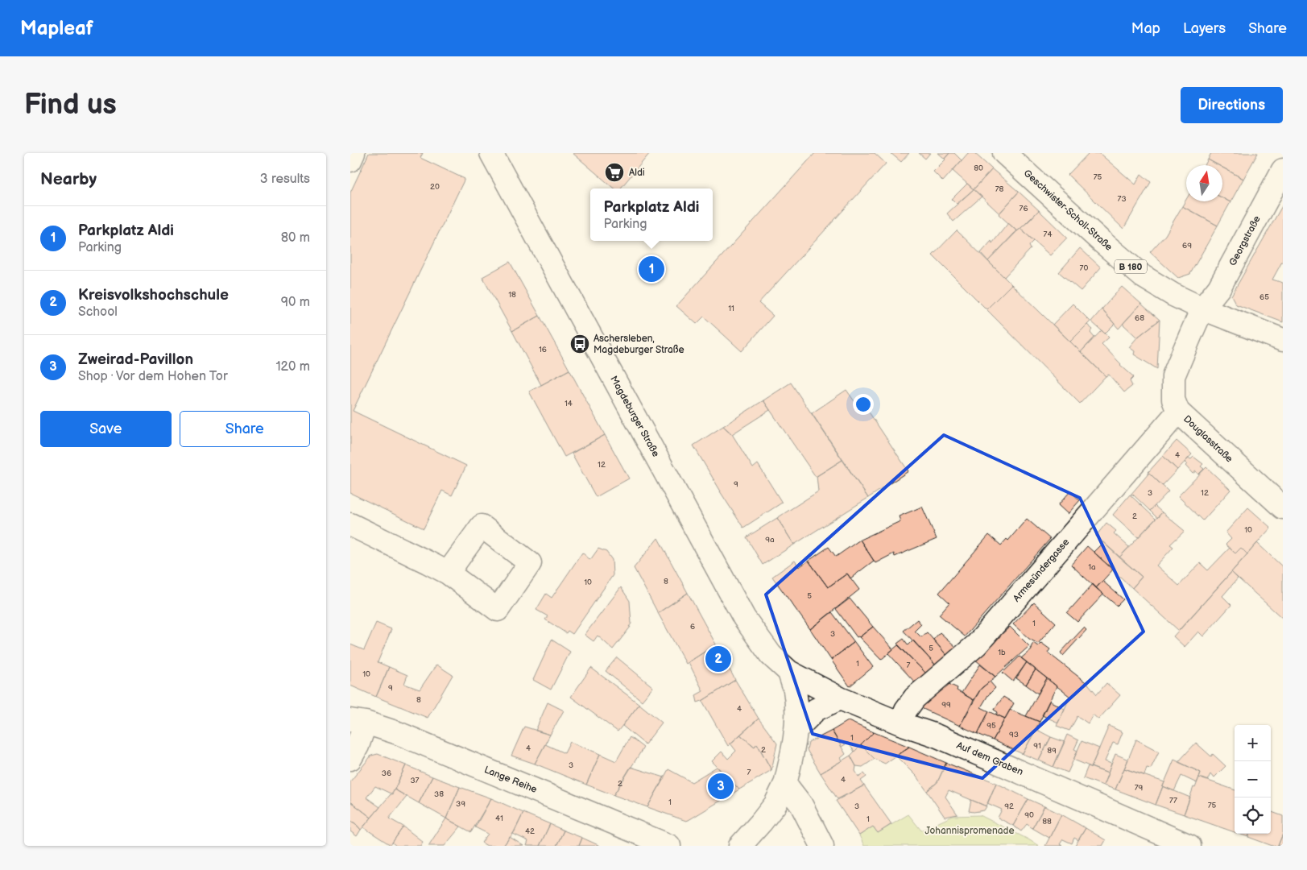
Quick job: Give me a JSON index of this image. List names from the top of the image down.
{
  "streets": {
    "street": [
      "Geschwister-Scholl-Straße",
      "Georgstraße",
      "B 180",
      "Magdeburger Straße",
      "Douglasstraße",
      "Armesündergasse",
      "Auf dem Graben",
      "Lange Reihe"
    ]
  },
  "crossings": [
    ["Geschwister-Scholl-Straße", "Georgstraße"],
    ["Geschwister-Scholl-Straße", "Douglasstraße"],
    ["Georgstraße", "Douglasstraße"],
    ["Magdeburger Straße", "Auf dem Graben"],
    ["Douglasstraße", "Armesündergasse"],
    ["Armesündergasse", "Auf dem Graben"]
  ],
  "parks": ["Johannispromenade"],
  "places": {
    "supermarket": ["Aldi"],
    "bus stop": ["Aschersleben, Magdeburger Straße"]
  },
  "house_numbers": [
    "80",
    "75",
    "20",
    "78",
    "73",
    "76",
    "74",
    "69",
    "70",
    "18",
    "65",
    "11",
    "68",
    "16",
    "14",
    "4",
    "12",
    "9",
    "3",
    "12",
    "2",
    "10",
    "9a",
    "1a",
    "8",
    "10",
    "5",
    "1",
    "6",
    "3",
    "5",
    "1b",
    "1",
    "7",
    "10",
    "9",
    "8",
    "99",
    "4",
    "95",
    "93",
    "1",
    "91",
    "4",
    "2",
    "89",
    "3",
    "7",
    "36",
    "4",
    "37",
    "2",
    "79",
    "38",
    "77",
    "1",
    "39",
    "75",
    "3",
    "92",
    "90",
    "41",
    "1",
    "88",
    "42"
  ],
  "north": "top",
  "page": {
    "header": "Mapleaf",
    "nav": ["Map", "Layers", "Share"],
    "buttons": [
      "Directions",
      ["Save", "Share"]
    ],
    "title": "Find us",
    "heading": ["Nearby", "3 results"],
    "popup": ["Parkplatz Aldi", "Parking"],
    "list": [
      {
        "mark": "1",
        "name": "Parkplatz Aldi",
        "note": "Parking",
        "value": "80 m"
      },
      {
        "mark": "2",
        "name": "Kreisvolkshochschule",
        "note": "School",
        "value": "90 m"
      },
      {
        "mark": "3",
        "name": "Zweirad-Pavillon",
        "note": "Shop · Vor dem Hohen Tor",
        "value": "120 m"
      }
    ],
    "pins": ["1", "2", "3"],
    "map_buttons": ["+", "−"]
  }
}
